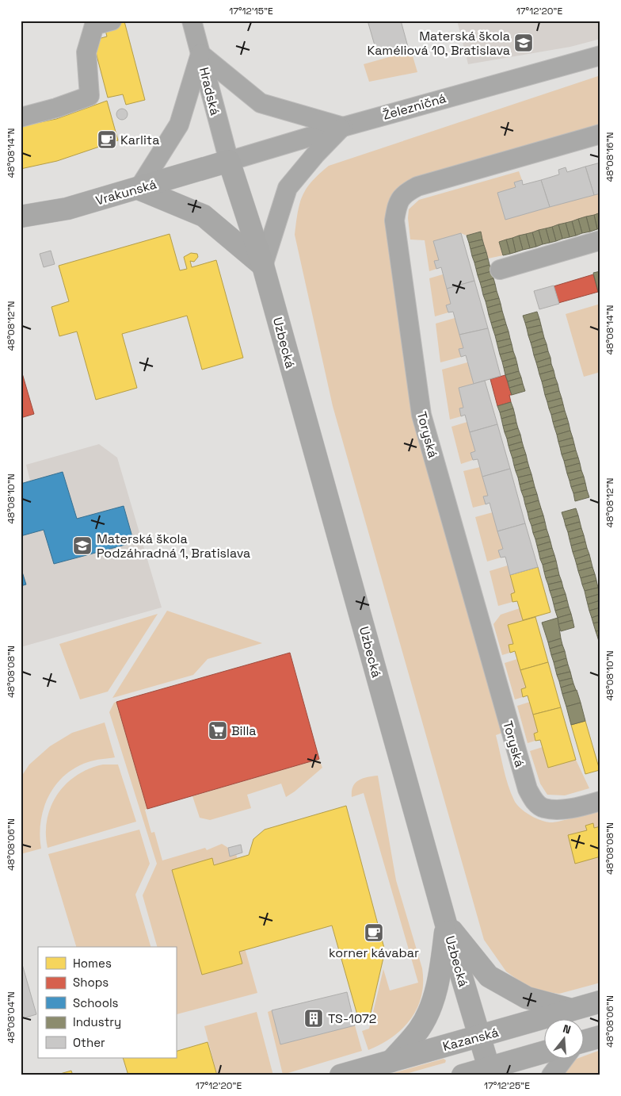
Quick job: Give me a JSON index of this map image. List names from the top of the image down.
{
  "streets": {
    "street": [
      "Hradská",
      "Železničná",
      "Vrakunská",
      "Uzbecká",
      "Toryská",
      "Kazanská"
    ]
  },
  "crossings": [
    ["Hradská", "Železničná"],
    ["Hradská", "Vrakunská"],
    ["Hradská", "Uzbecká"],
    ["Železničná", "Vrakunská"],
    ["Železničná", "Uzbecká"],
    ["Vrakunská", "Uzbecká"],
    ["Uzbecká", "Kazanská"]
  ],
  "places": {
    "school or university": ["Materská škola Kaméliová 10, Bratislava", "Materská škola Podzáhradná 1, Bratislava"],
    "cafe": ["Karlita", "korner kávabar"],
    "supermarket": ["Billa"],
    "building": ["TS-1072"]
  },
  "legend": [
    "Homes",
    "Shops",
    "Schools",
    "Industry",
    "Other"
  ],
  "north": "top",
  "coordinates": [
    "17°12'15\"E",
    "17°12'20\"E",
    "48°08'14\"N",
    "48°08'16\"N",
    "48°08'12\"N",
    "48°08'10\"N",
    "48°08'08\"N",
    "48°08'06\"N",
    "48°08'04\"N",
    "17°12'25\"E"
  ]
}
